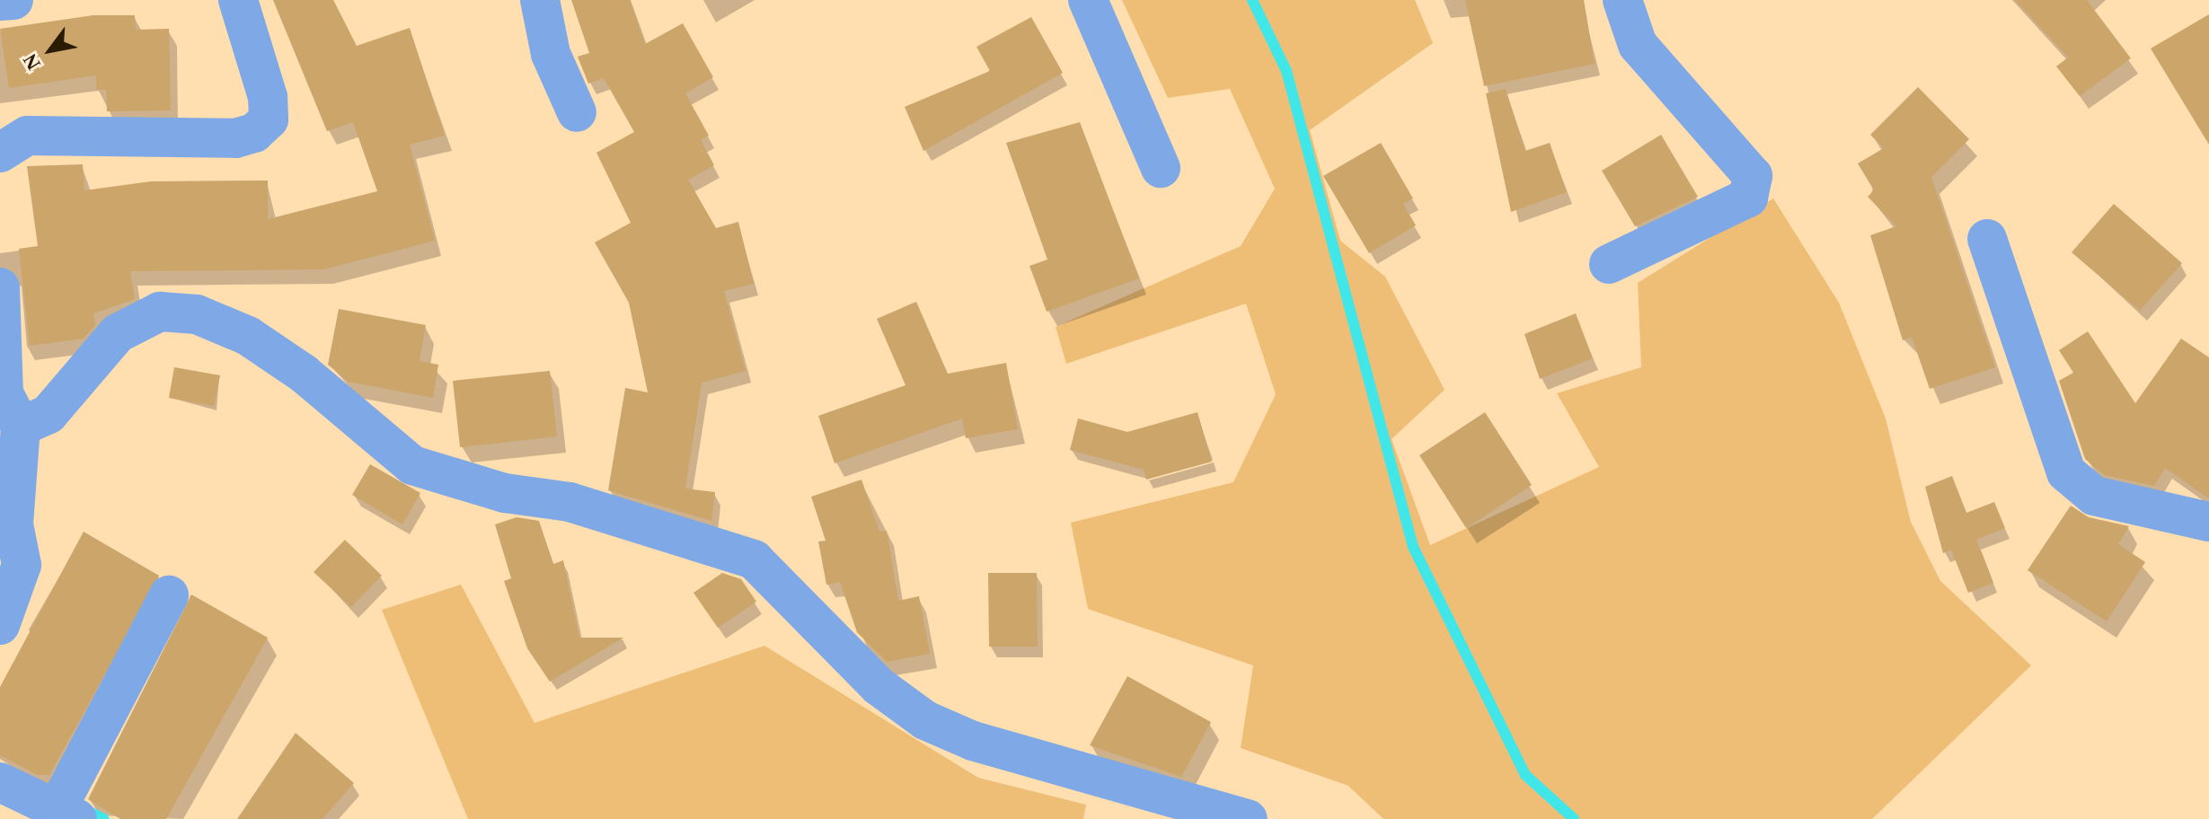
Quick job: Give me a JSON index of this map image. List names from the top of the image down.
{
  "north": "bottom left"
}
